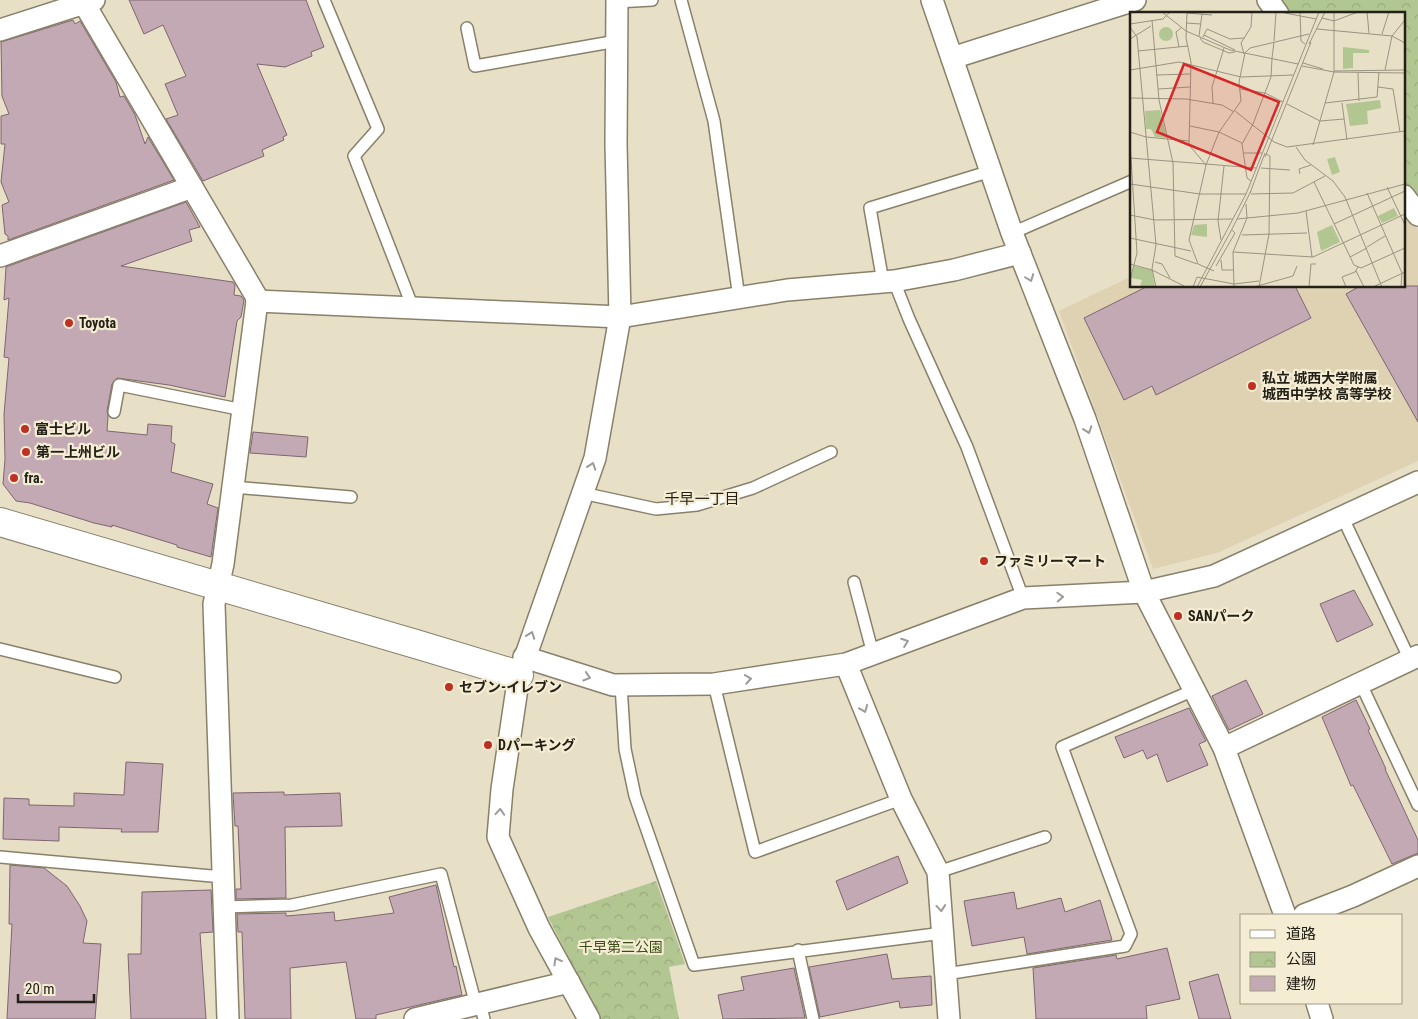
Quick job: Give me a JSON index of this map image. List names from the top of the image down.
{
  "districts": ["千早一丁目"],
  "parks": ["千早第二公園"],
  "places": [
    "Toyota",
    "私立 城西大学附属 城西中学校 高等学校",
    "富士ビル",
    "第一上州ビル",
    "fra.",
    "ファミリーマート",
    "SANパーク",
    "セブン-イレブン",
    "Dパーキング"
  ],
  "legend": ["道路", "公園", "建物"],
  "scale_bar": "20 m"
}
